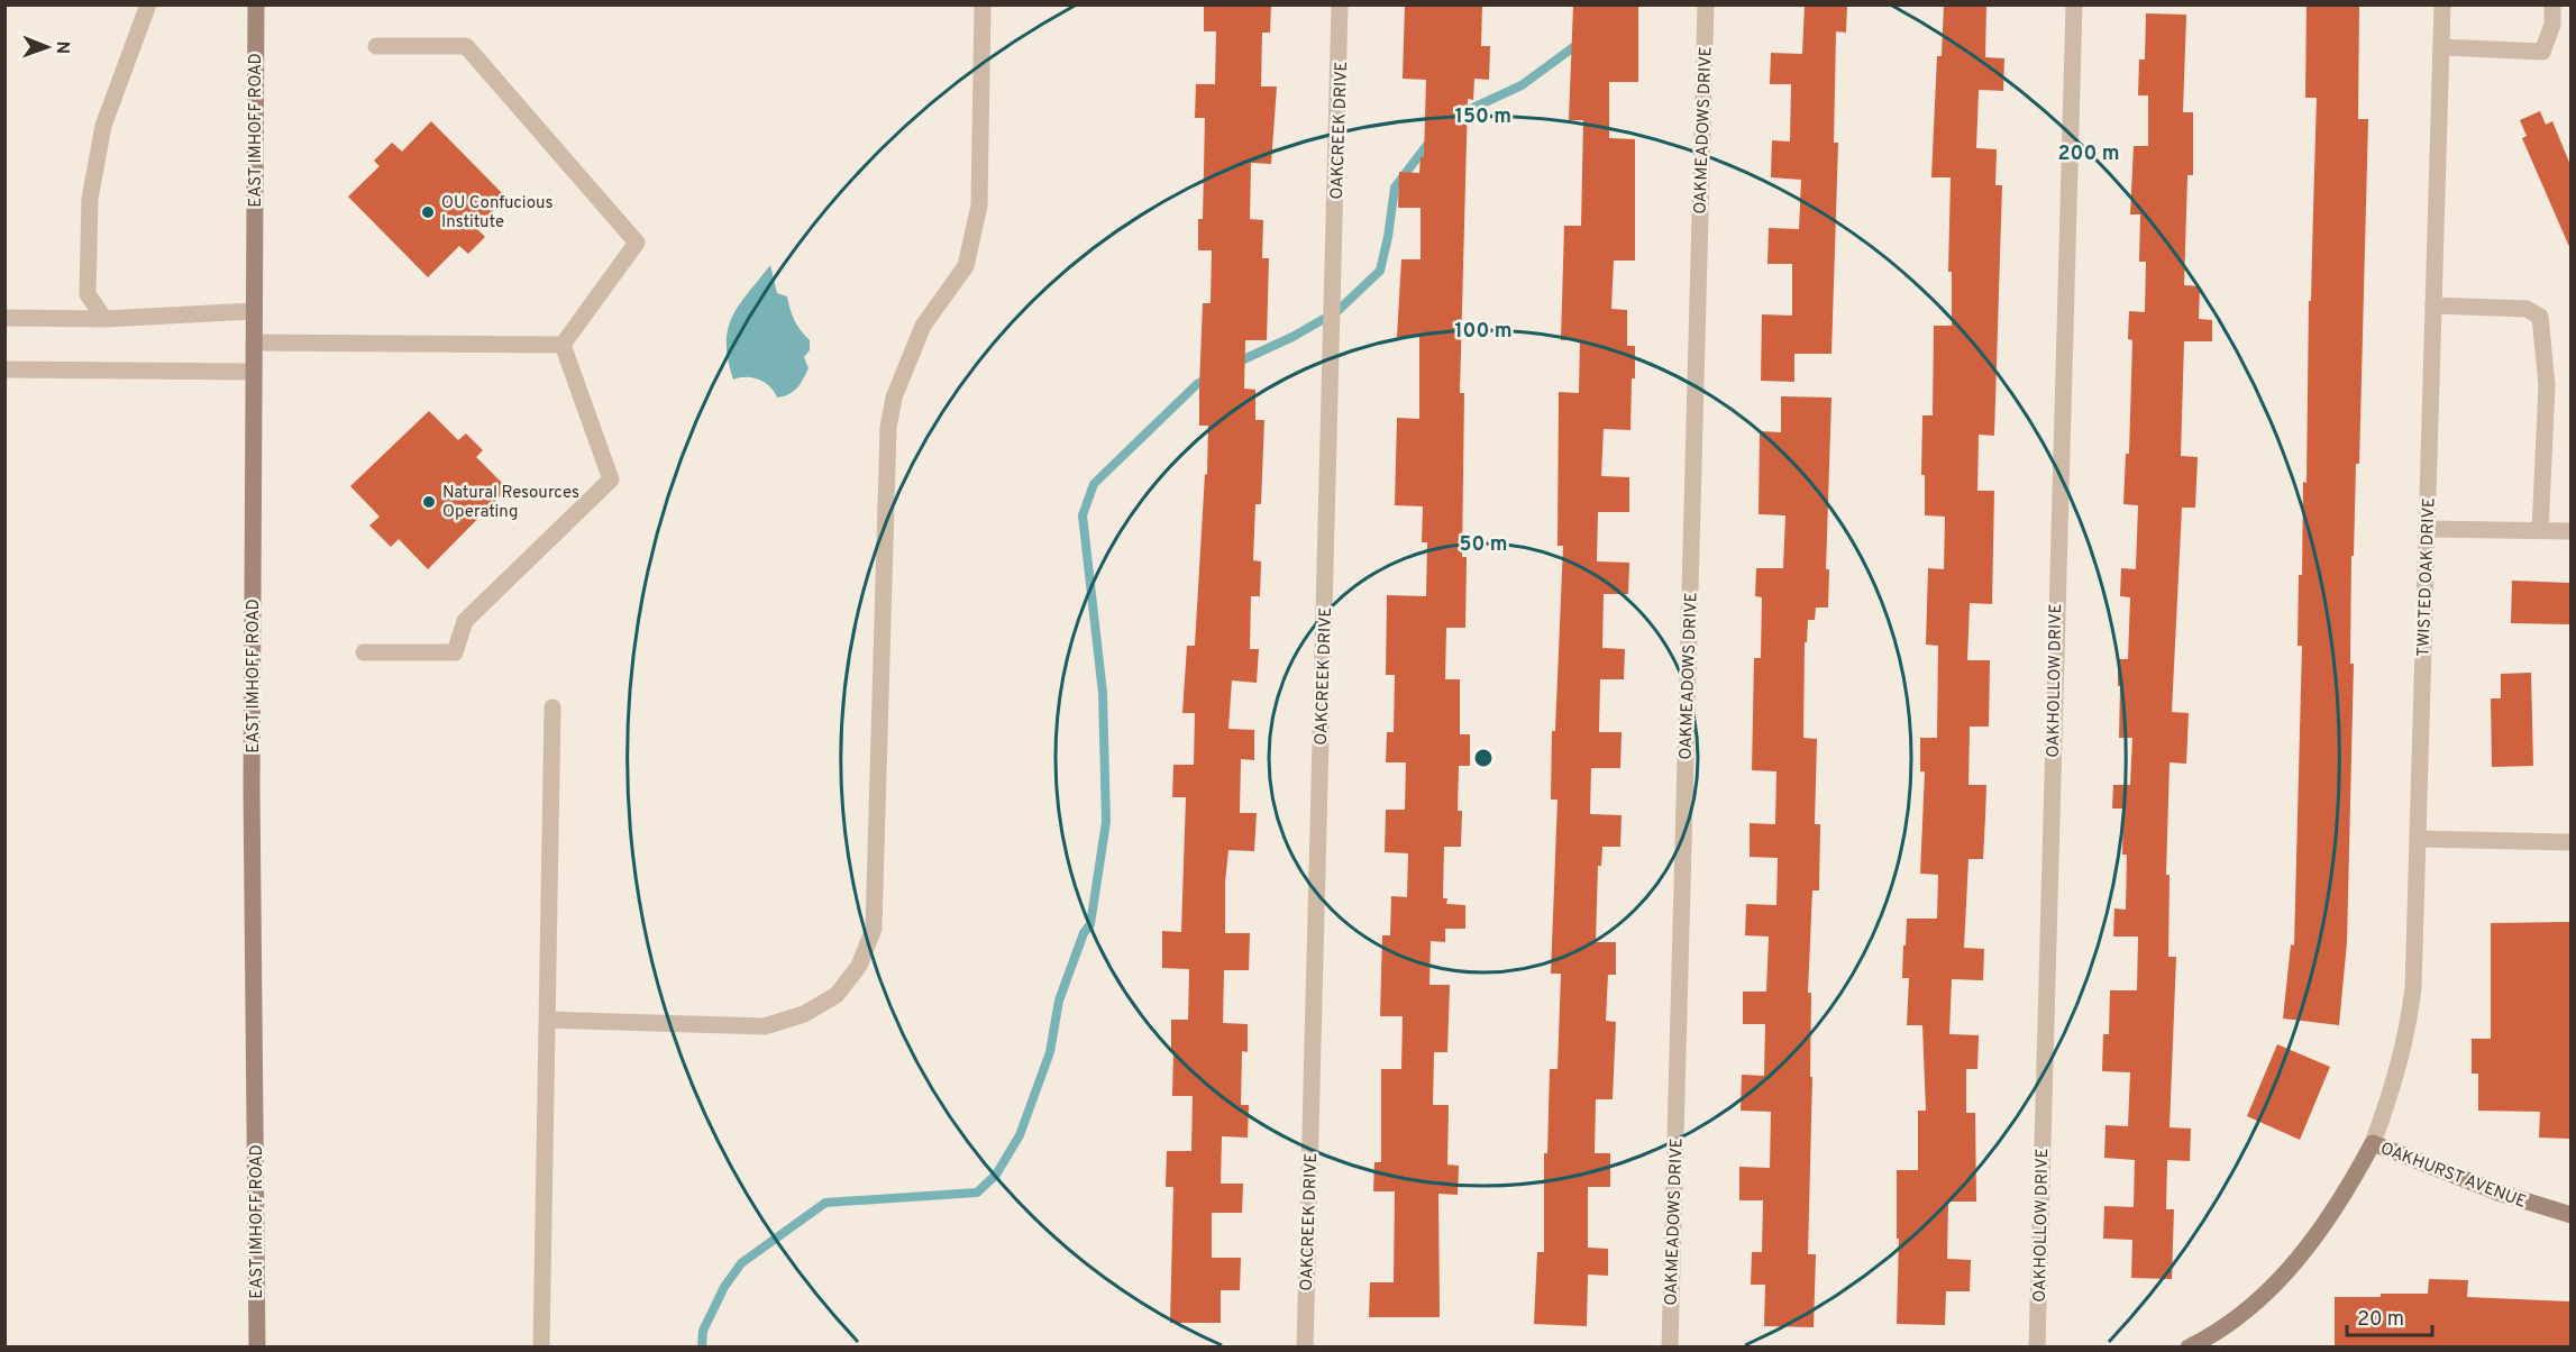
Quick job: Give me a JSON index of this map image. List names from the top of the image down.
{
  "streets": {
    "main road": ["EAST IMHOFF ROAD", "OAKHURST AVENUE"],
    "street": [
      "OAKCREEK DRIVE",
      "OAKMEADOWS DRIVE",
      "TWISTED OAK DRIVE",
      "OAKHOLLOW DRIVE"
    ]
  },
  "crossings": [
    ["TWISTED OAK DRIVE", "OAKHURST AVENUE"]
  ],
  "places": ["OU Confucious Institute", "Natural Resources Operating"],
  "scale_bar": "20 m",
  "north": "right",
  "rings": [
    "150 m",
    "200 m",
    "100 m",
    "50 m"
  ]
}
